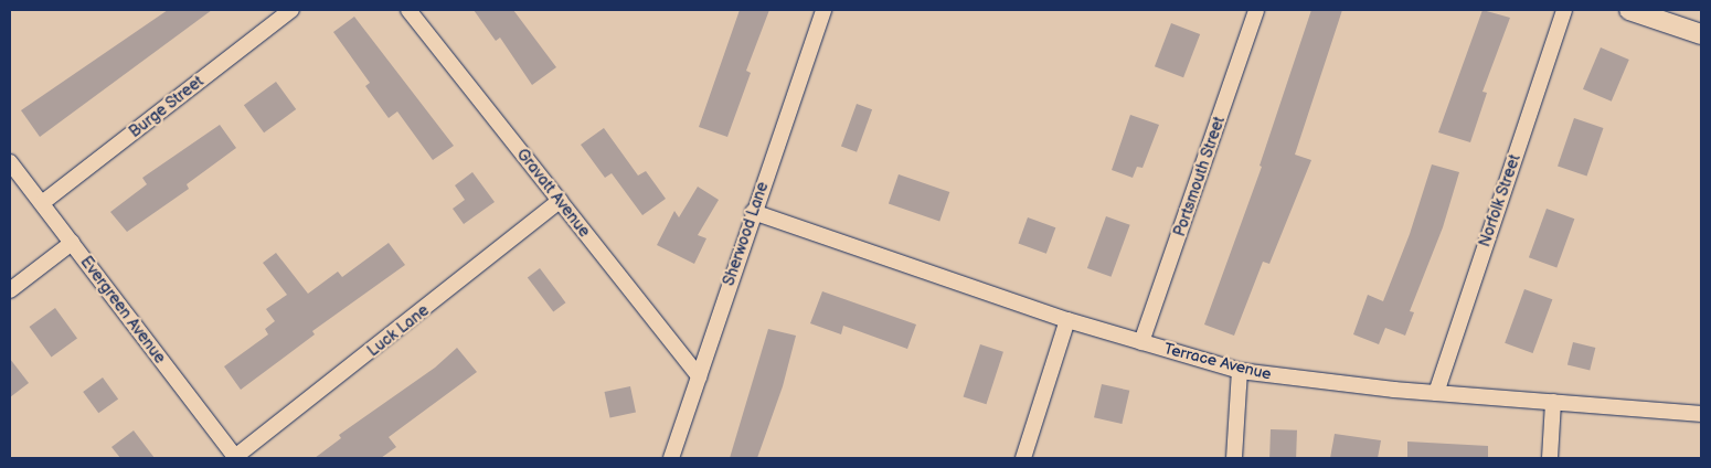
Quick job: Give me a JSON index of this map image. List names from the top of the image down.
{
  "streets": {
    "street": [
      "Burge Street",
      "Portsmouth Street",
      "Gravatt Avenue",
      "Norfolk Street",
      "Sherwood Lane",
      "Evergreen Avenue",
      "Luck Lane",
      "Terrace Avenue"
    ]
  },
  "crossings": [
    ["Burge Street", "Evergreen Avenue"],
    ["Portsmouth Street", "Terrace Avenue"],
    ["Gravatt Avenue", "Sherwood Lane"],
    ["Gravatt Avenue", "Luck Lane"],
    ["Norfolk Street", "Terrace Avenue"],
    ["Sherwood Lane", "Terrace Avenue"],
    ["Evergreen Avenue", "Luck Lane"]
  ]
}
